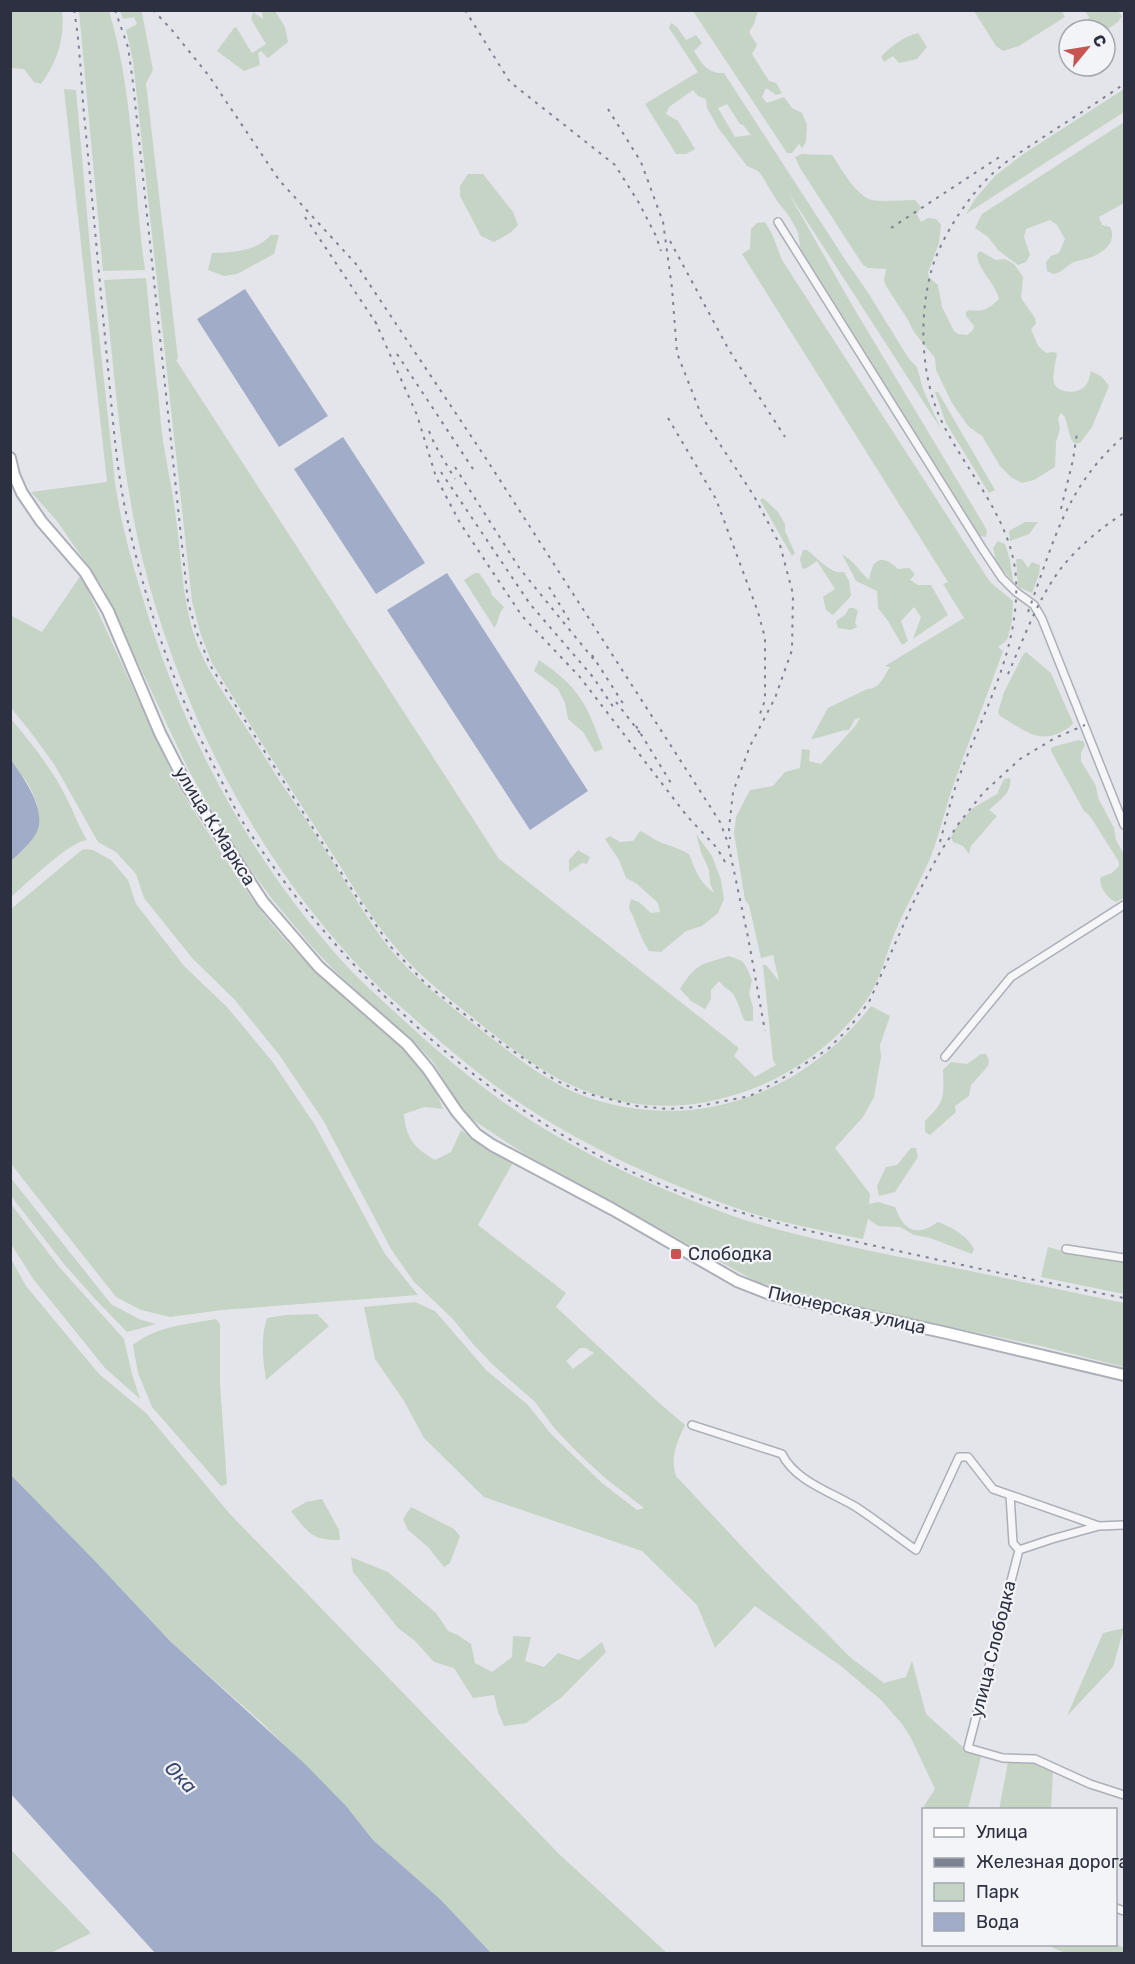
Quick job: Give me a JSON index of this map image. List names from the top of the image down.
{
  "streets": {
    "main road": ["улица К.Маркса", "Пионерская улица"],
    "street": ["улица Слободка"]
  },
  "crossings": [
    ["улица К.Маркса", "Пионерская улица"]
  ],
  "water": ["Ока"],
  "places": {
    "transit": ["Слободка"]
  },
  "legend": [
    "Улица",
    "Железная дорога",
    "Парк",
    "Вода"
  ],
  "north": "top right"
}
